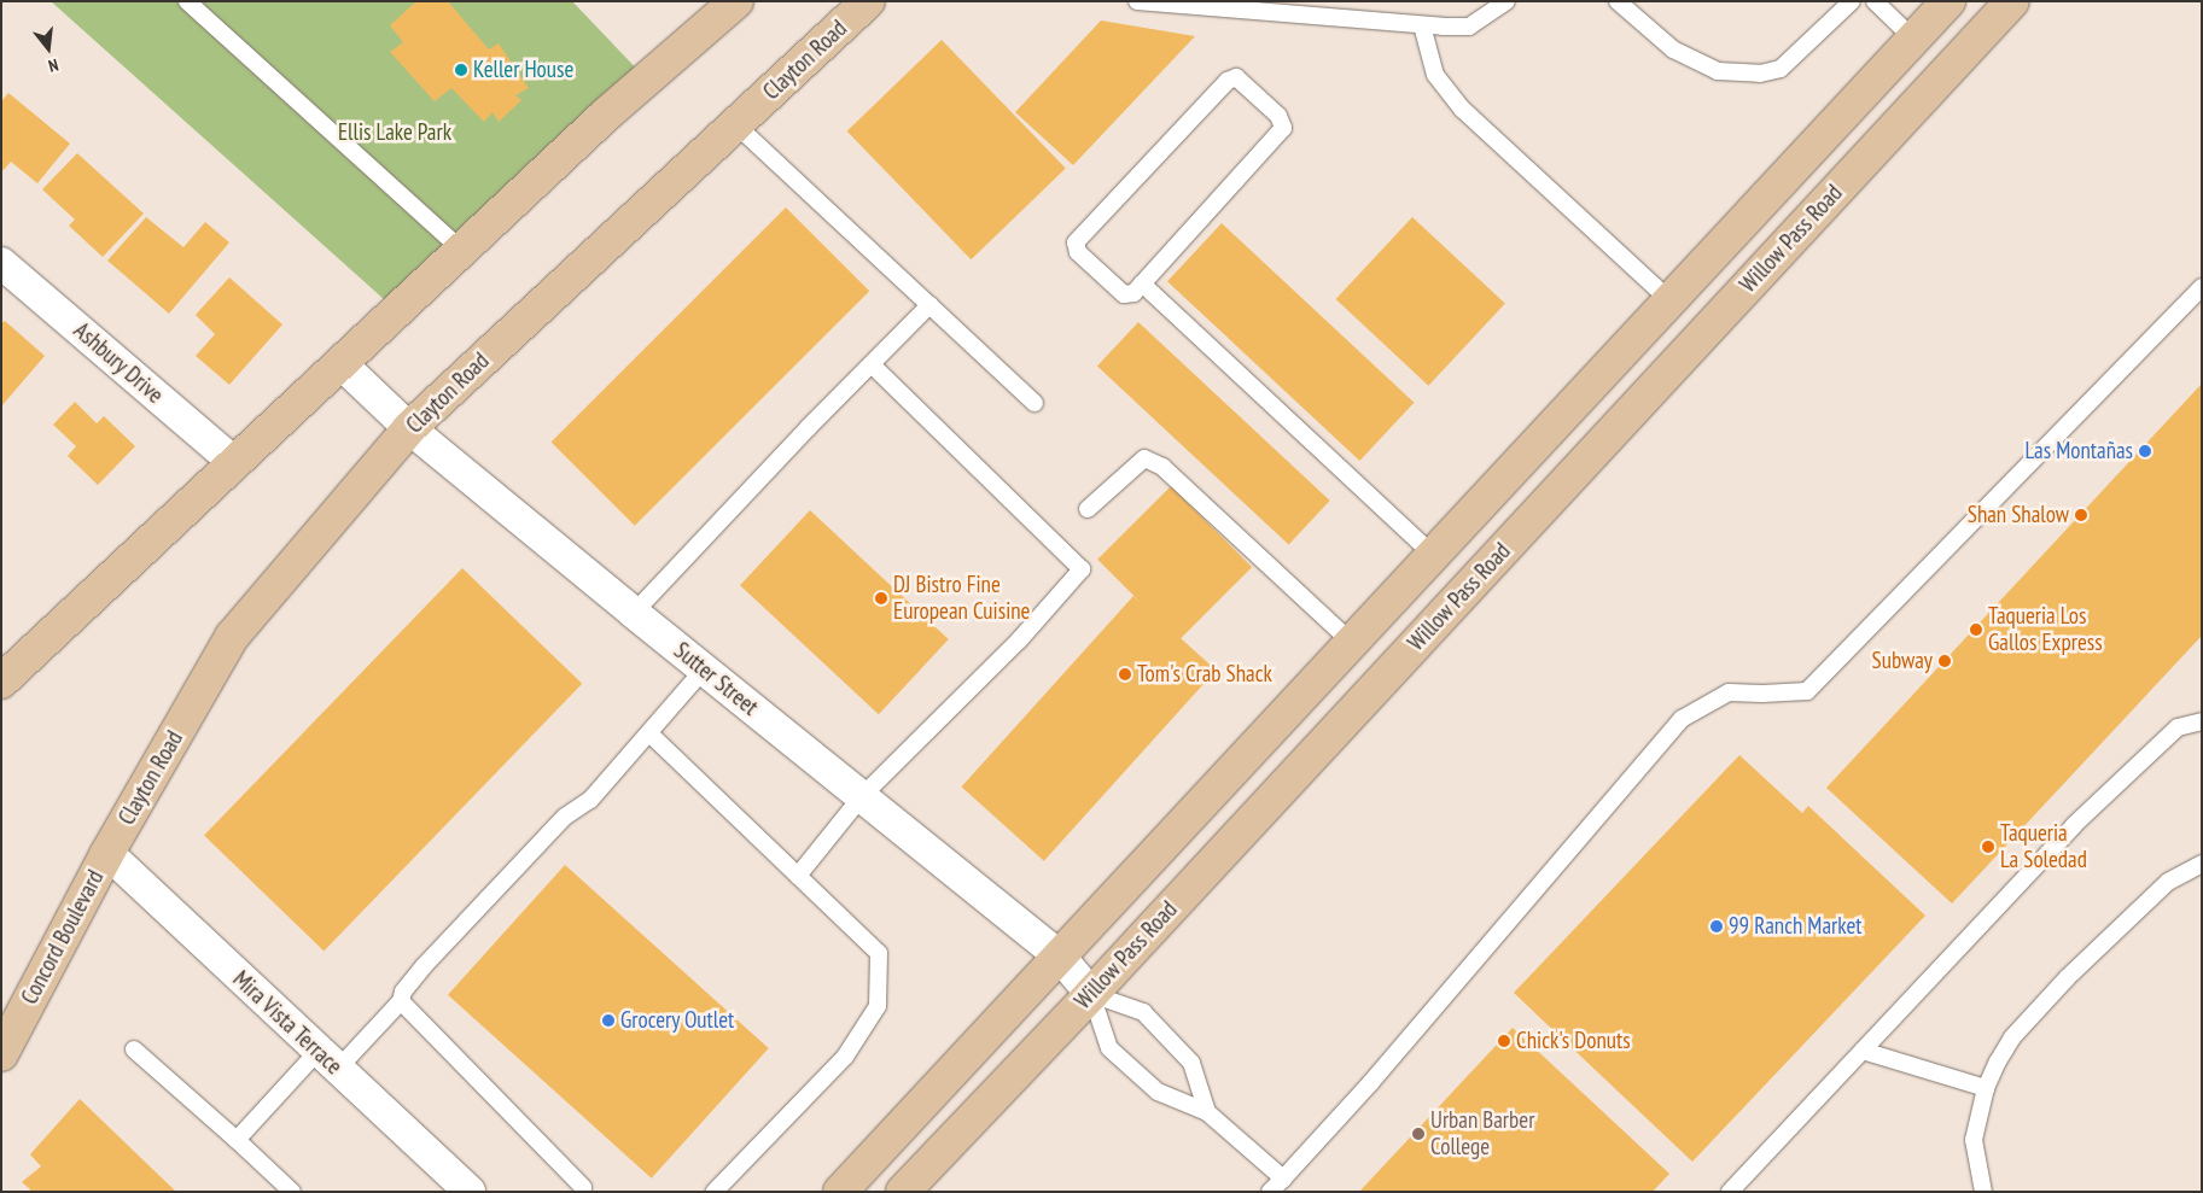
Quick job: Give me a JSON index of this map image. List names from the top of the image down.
{
  "streets": {
    "main road": ["Clayton Road", "Willow Pass Road", "Concord Boulevard"],
    "street": ["Ashbury Drive", "Sutter Street", "Mira Vista Terrace"]
  },
  "crossings": [
    ["Clayton Road", "Sutter Street"],
    ["Clayton Road", "Concord Boulevard"],
    ["Clayton Road", "Mira Vista Terrace"],
    ["Willow Pass Road", "Sutter Street"],
    ["Concord Boulevard", "Mira Vista Terrace"]
  ],
  "parks": ["Ellis Lake Park"],
  "places": [
    "Keller House",
    "Las Montañas",
    "Shan Shalow",
    "DJ Bistro Fine European Cuisine",
    "Taqueria Los Gallos Express",
    "Subway",
    "Tom's Crab Shack",
    "Taqueria La Soledad",
    "99 Ranch Market",
    "Grocery Outlet",
    "Chick's Donuts",
    "Urban Barber College"
  ],
  "north": "bottom"
}
